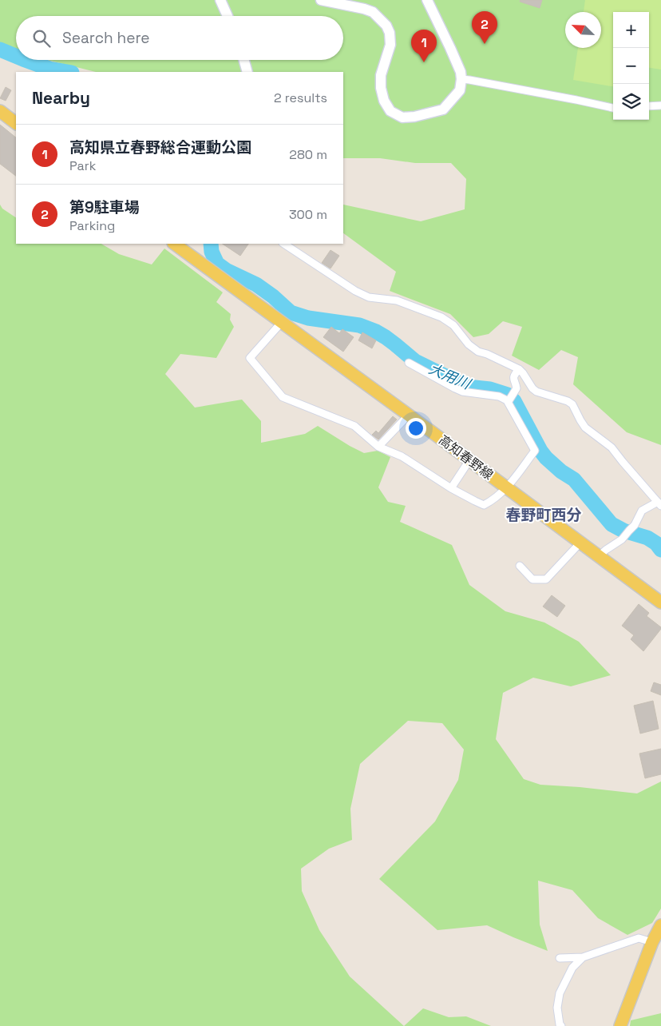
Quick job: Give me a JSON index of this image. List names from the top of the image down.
{
  "streets": {
    "main road": ["高知春野線"]
  },
  "districts": ["春野町西分"],
  "water": ["大用川"],
  "north": "top left",
  "page": {
    "pins": ["2", "1"],
    "map_buttons": ["+", "−"],
    "search": "Search here",
    "heading": ["Nearby", "2 results"],
    "list": [
      {
        "mark": "1",
        "name": "高知県立春野総合運動公園",
        "note": "Park",
        "value": "280 m"
      },
      {
        "mark": "2",
        "name": "第9駐車場",
        "note": "Parking",
        "value": "300 m"
      }
    ]
  }
}
